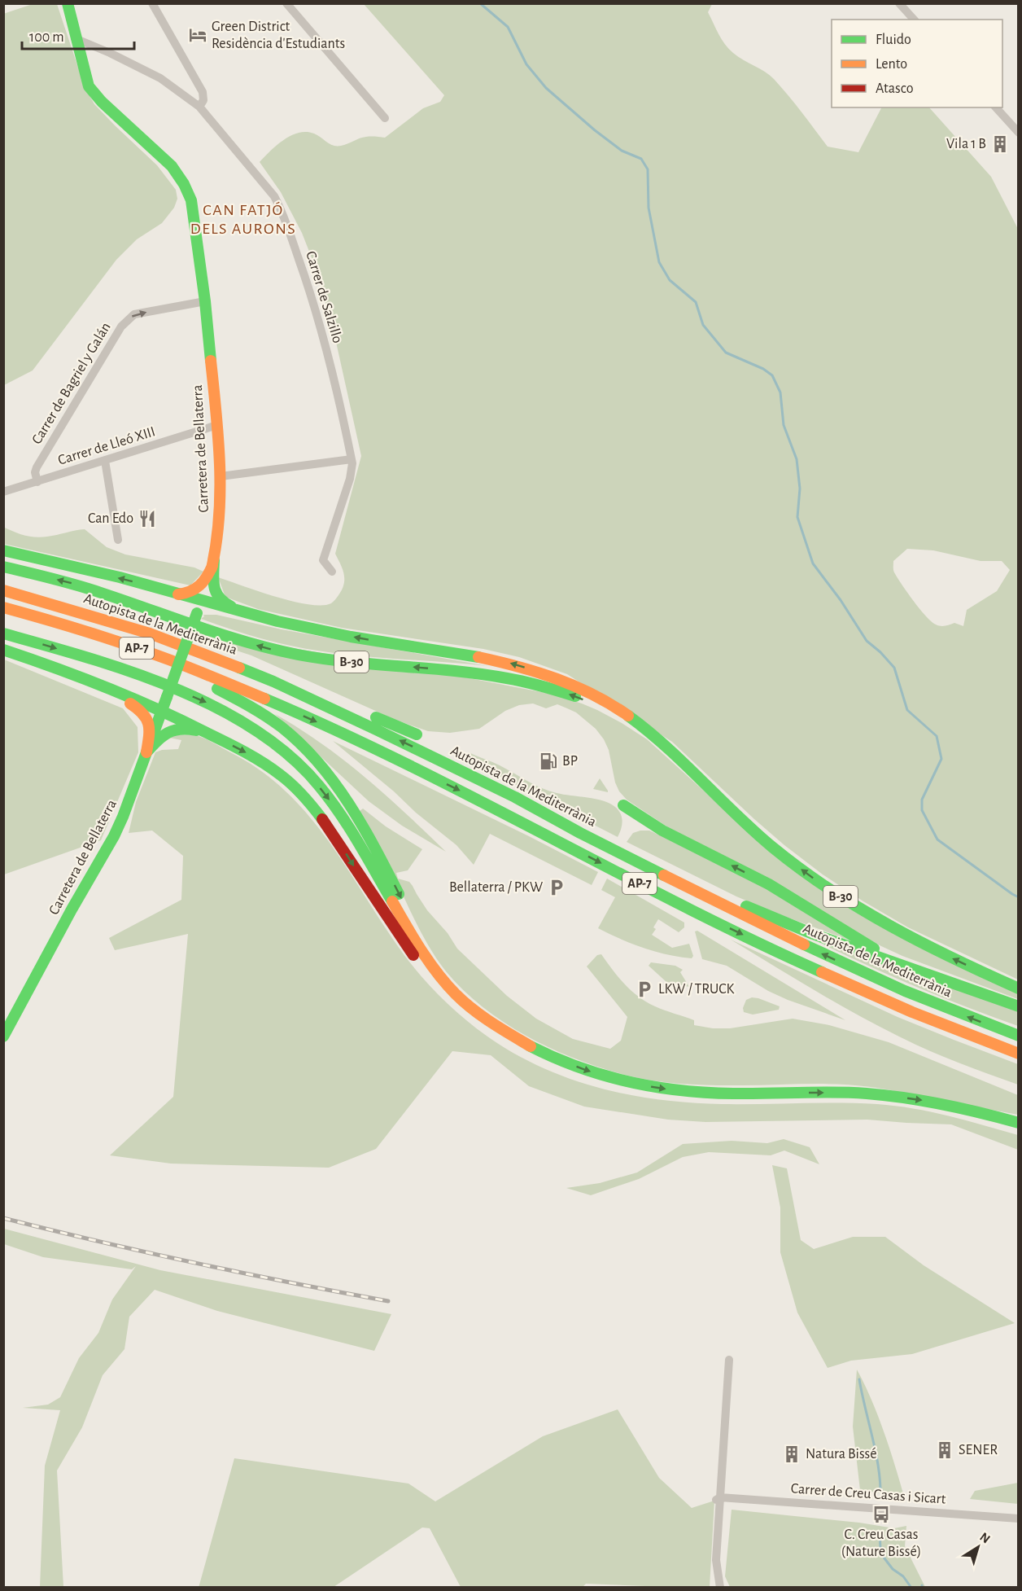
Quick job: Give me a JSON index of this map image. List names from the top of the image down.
{
  "streets": {
    "main road": [
      "Carretera de Bellaterra",
      "Autopista de la Mediterrània",
      "AP-7",
      "B-30"
    ],
    "street": [
      "Carrer de Salzillo",
      "Carrer de Bagriel y Galán",
      "Carrer de Lleó XIII",
      "Carrer de Creu Casas i Sicart"
    ]
  },
  "crossings": [
    ["Carrer de Salzillo", "Carretera de Bellaterra"],
    ["Carrer de Bagriel y Galán", "Carrer de Lleó XIII"],
    ["Carrer de Bagriel y Galán", "Carretera de Bellaterra"],
    ["Carrer de Lleó XIII", "Carretera de Bellaterra"]
  ],
  "one_way": ["Carrer de Bagriel y Galán"],
  "districts": ["CAN FATJÓ DELS AURONS"],
  "places": {
    "hotel": ["Green District Residència d'Estudiants"],
    "building": ["Vila 1 B", "SENER", "Natura Bissé"],
    "restaurant": ["Can Edo"],
    "fuel station": ["BP"],
    "parking": ["Bellaterra / PKW", "LKW / TRUCK"],
    "bus stop": ["C. Creu Casas (Nature Bissé)"]
  },
  "legend": ["Fluido", "Lento", "Atasco"],
  "scale_bar": "100 m",
  "north": "top right"
}
